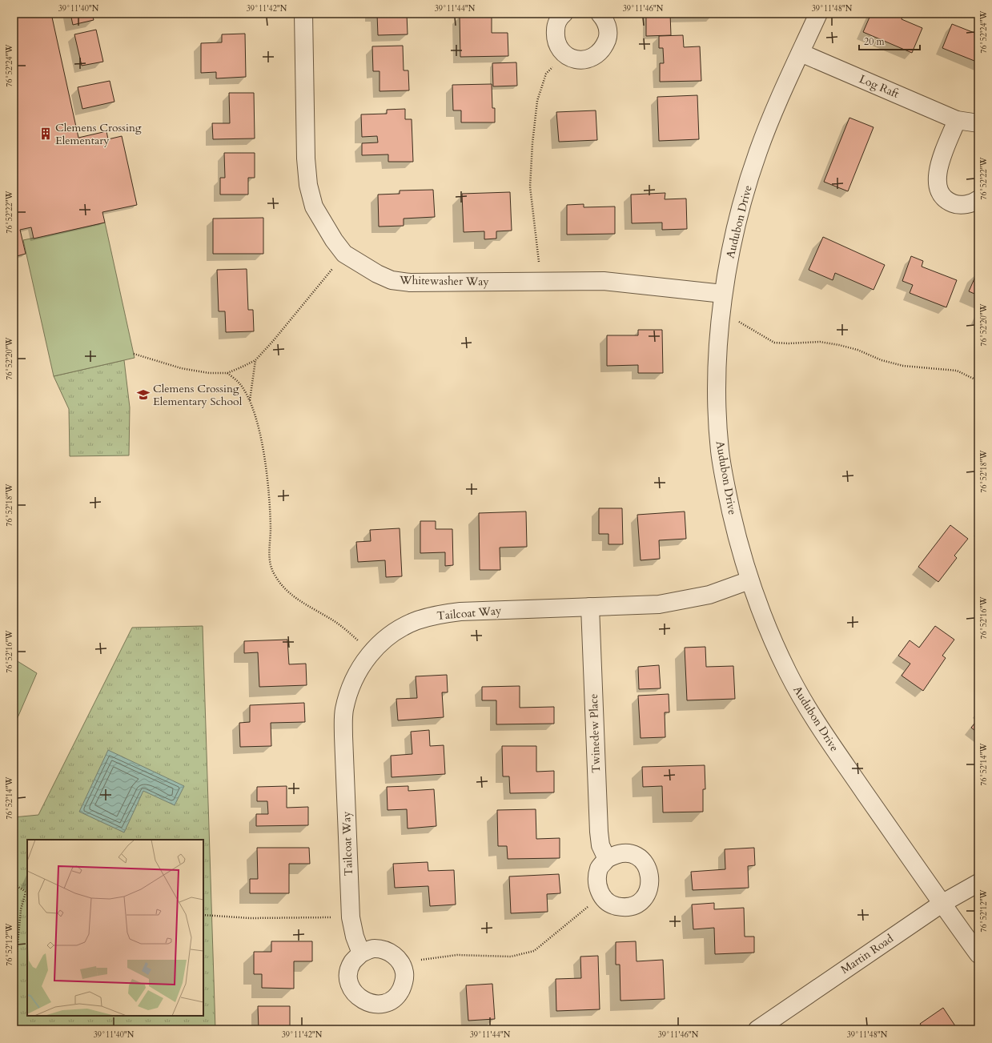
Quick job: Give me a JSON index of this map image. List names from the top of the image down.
{
  "streets": {
    "street": [
      "Log Raft",
      "Audubon Drive",
      "Whitewasher Way",
      "Tailcoat Way",
      "Twinedew Place",
      "Martin Road"
    ]
  },
  "crossings": [
    ["Log Raft", "Audubon Drive"],
    ["Audubon Drive", "Whitewasher Way"],
    ["Audubon Drive", "Tailcoat Way"],
    ["Audubon Drive", "Martin Road"],
    ["Tailcoat Way", "Twinedew Place"]
  ],
  "places": {
    "building": ["Clemens Crossing Elementary"],
    "school or university": ["Clemens Crossing Elementary School"]
  },
  "scale_bar": "20 m",
  "coordinates": [
    "39°11'40\"N",
    "39°11'42\"N",
    "39°11'44\"N",
    "39°11'46\"N",
    "39°11'48\"N",
    "76°52'24\"W",
    "76°52'22\"W",
    "76°52'20\"W",
    "76°52'18\"W",
    "76°52'16\"W",
    "76°52'14\"W",
    "76°52'12\"W"
  ]
}
